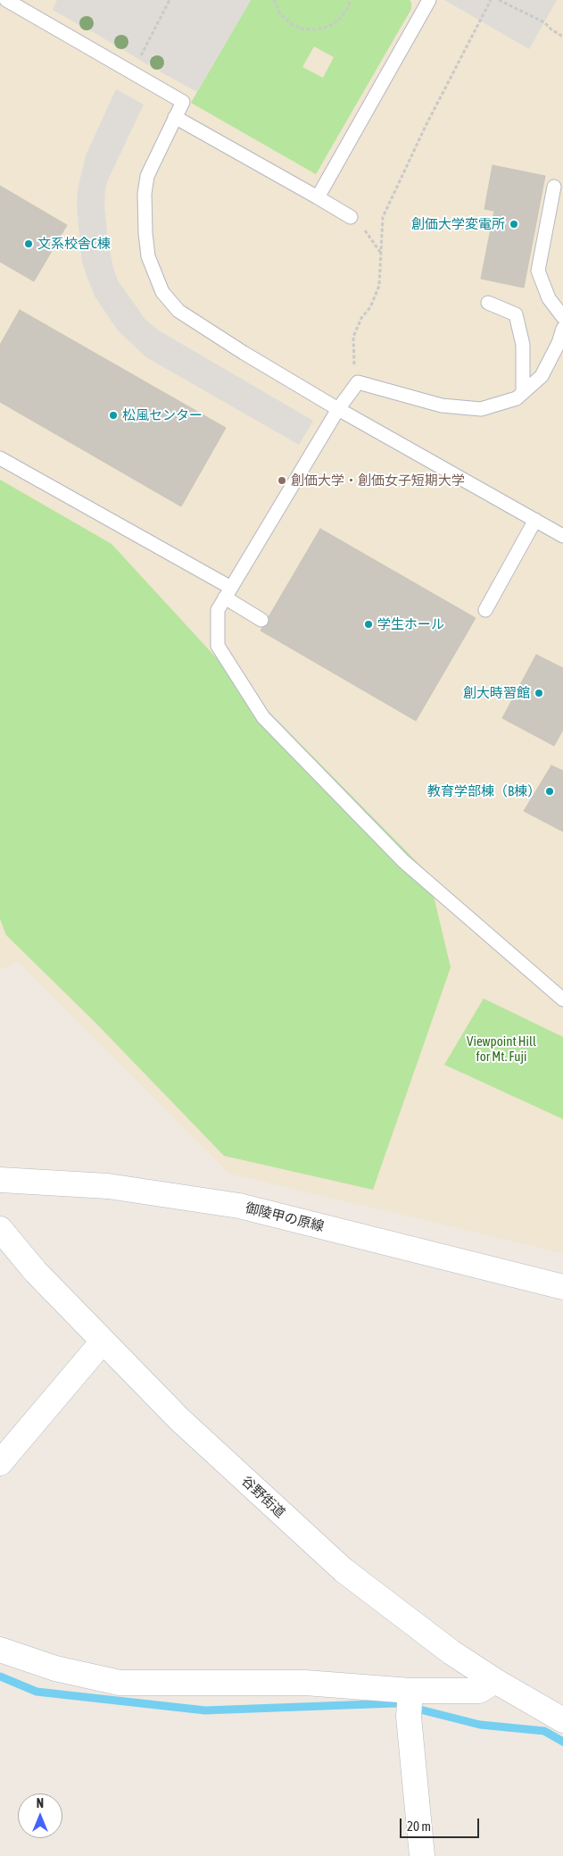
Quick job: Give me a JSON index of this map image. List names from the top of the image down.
{
  "streets": {
    "street": ["御陵甲の原線", "谷野街道"]
  },
  "parks": ["Viewpoint Hill for Mt. Fuji"],
  "places": [
    "創価大学変電所",
    "文系校舎C棟",
    "松風センター",
    "創価大学・創価女子短期大学",
    "学生ホール",
    "創大時習館",
    "教育学部棟（B棟）"
  ],
  "scale_bar": "20 m",
  "north": "top"
}
